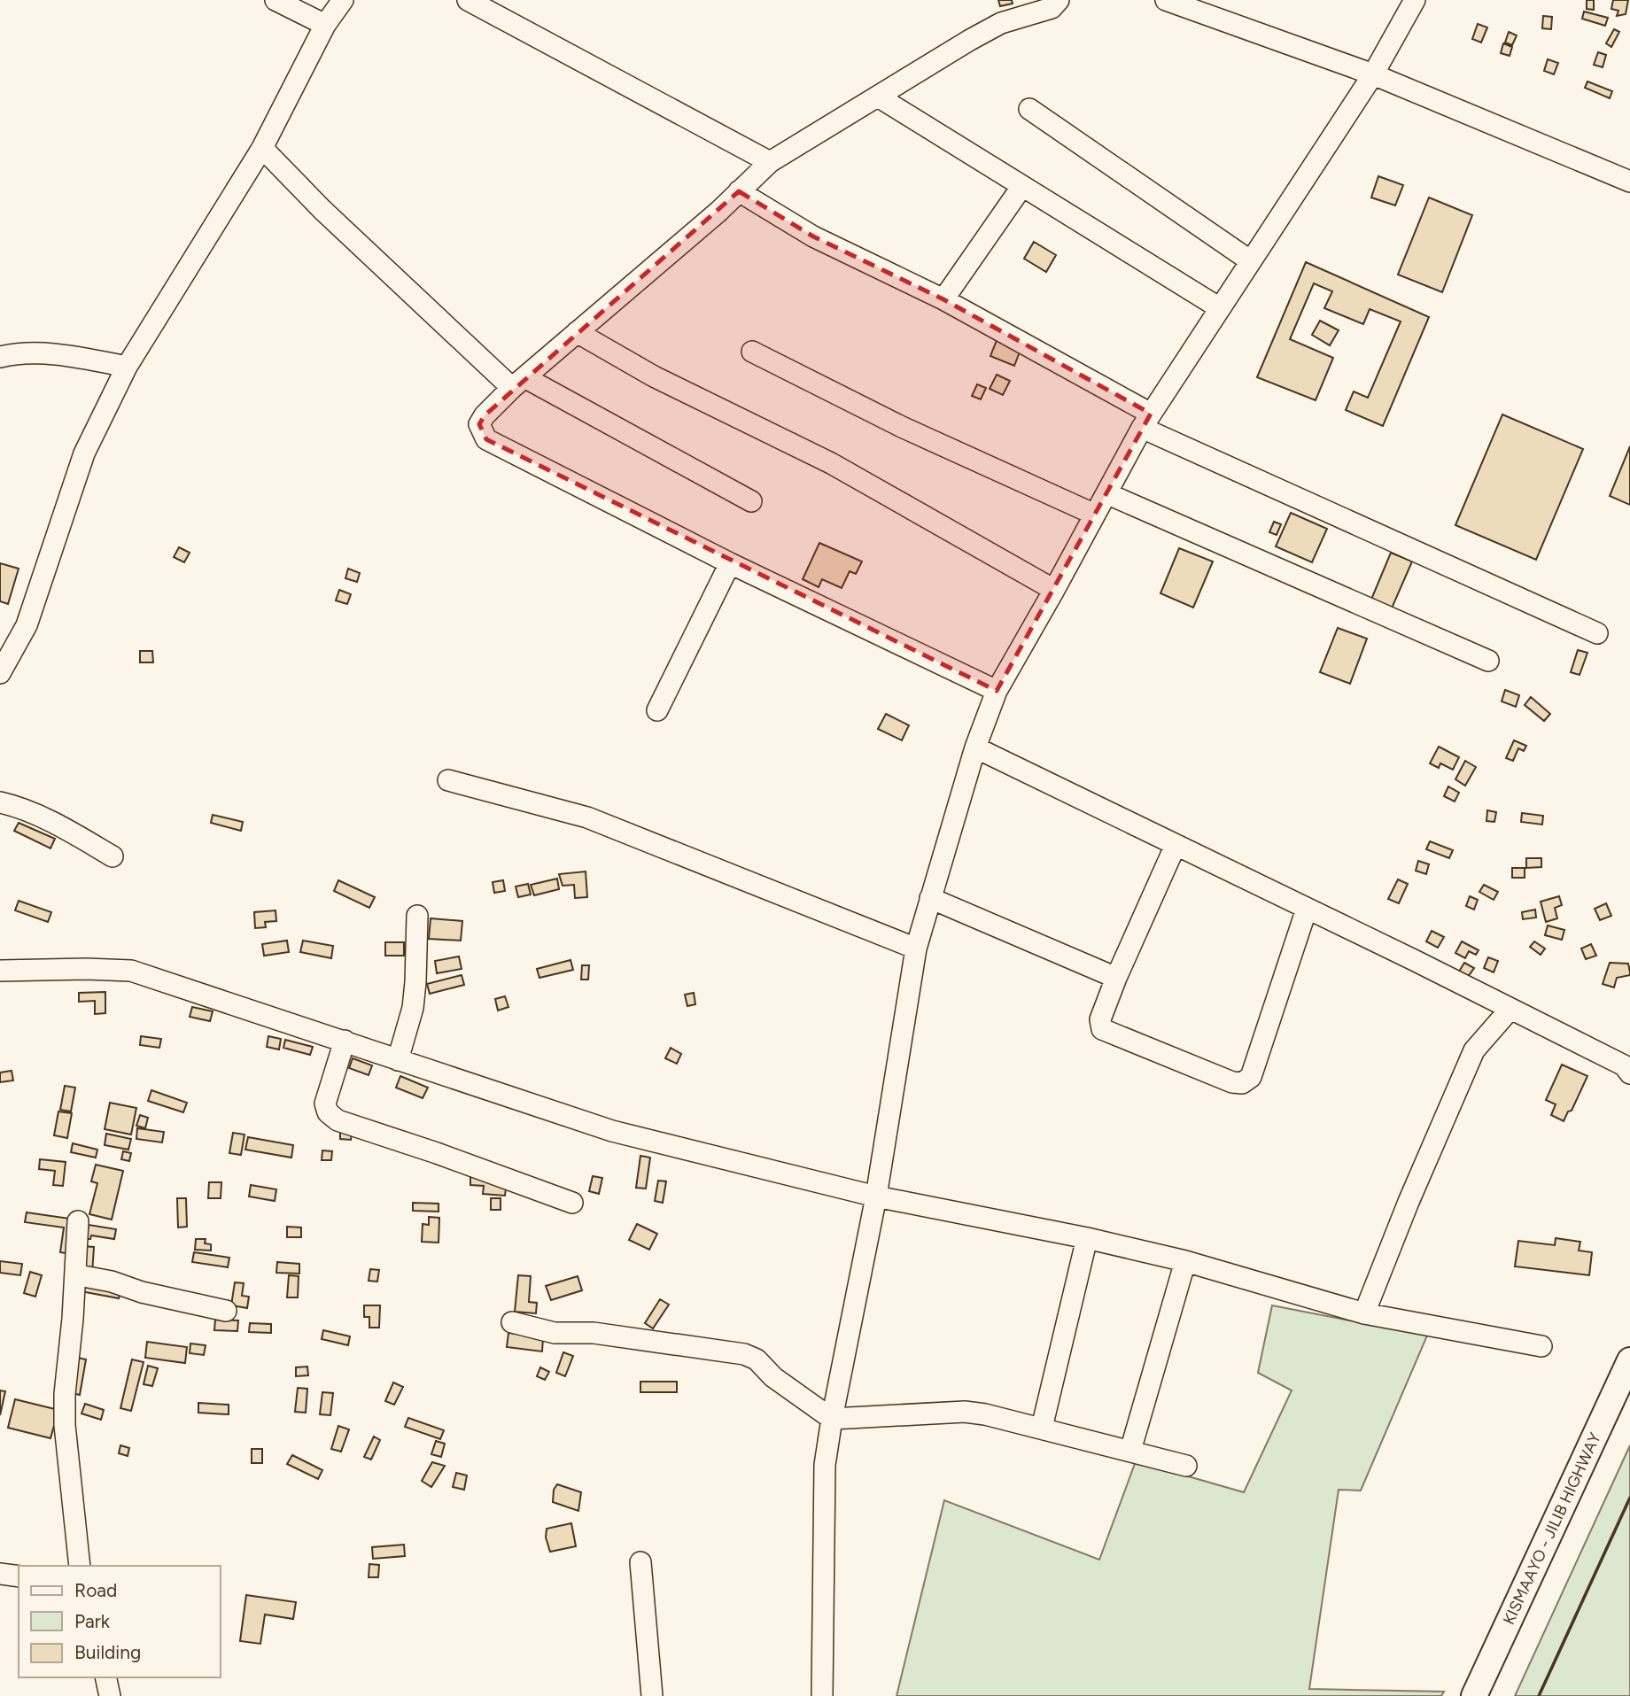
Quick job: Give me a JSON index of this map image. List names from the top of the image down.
{
  "streets": {
    "main road": ["KISMAAYO - JILIB HIGHWAY"]
  },
  "legend": ["Road", "Park", "Building"]
}
